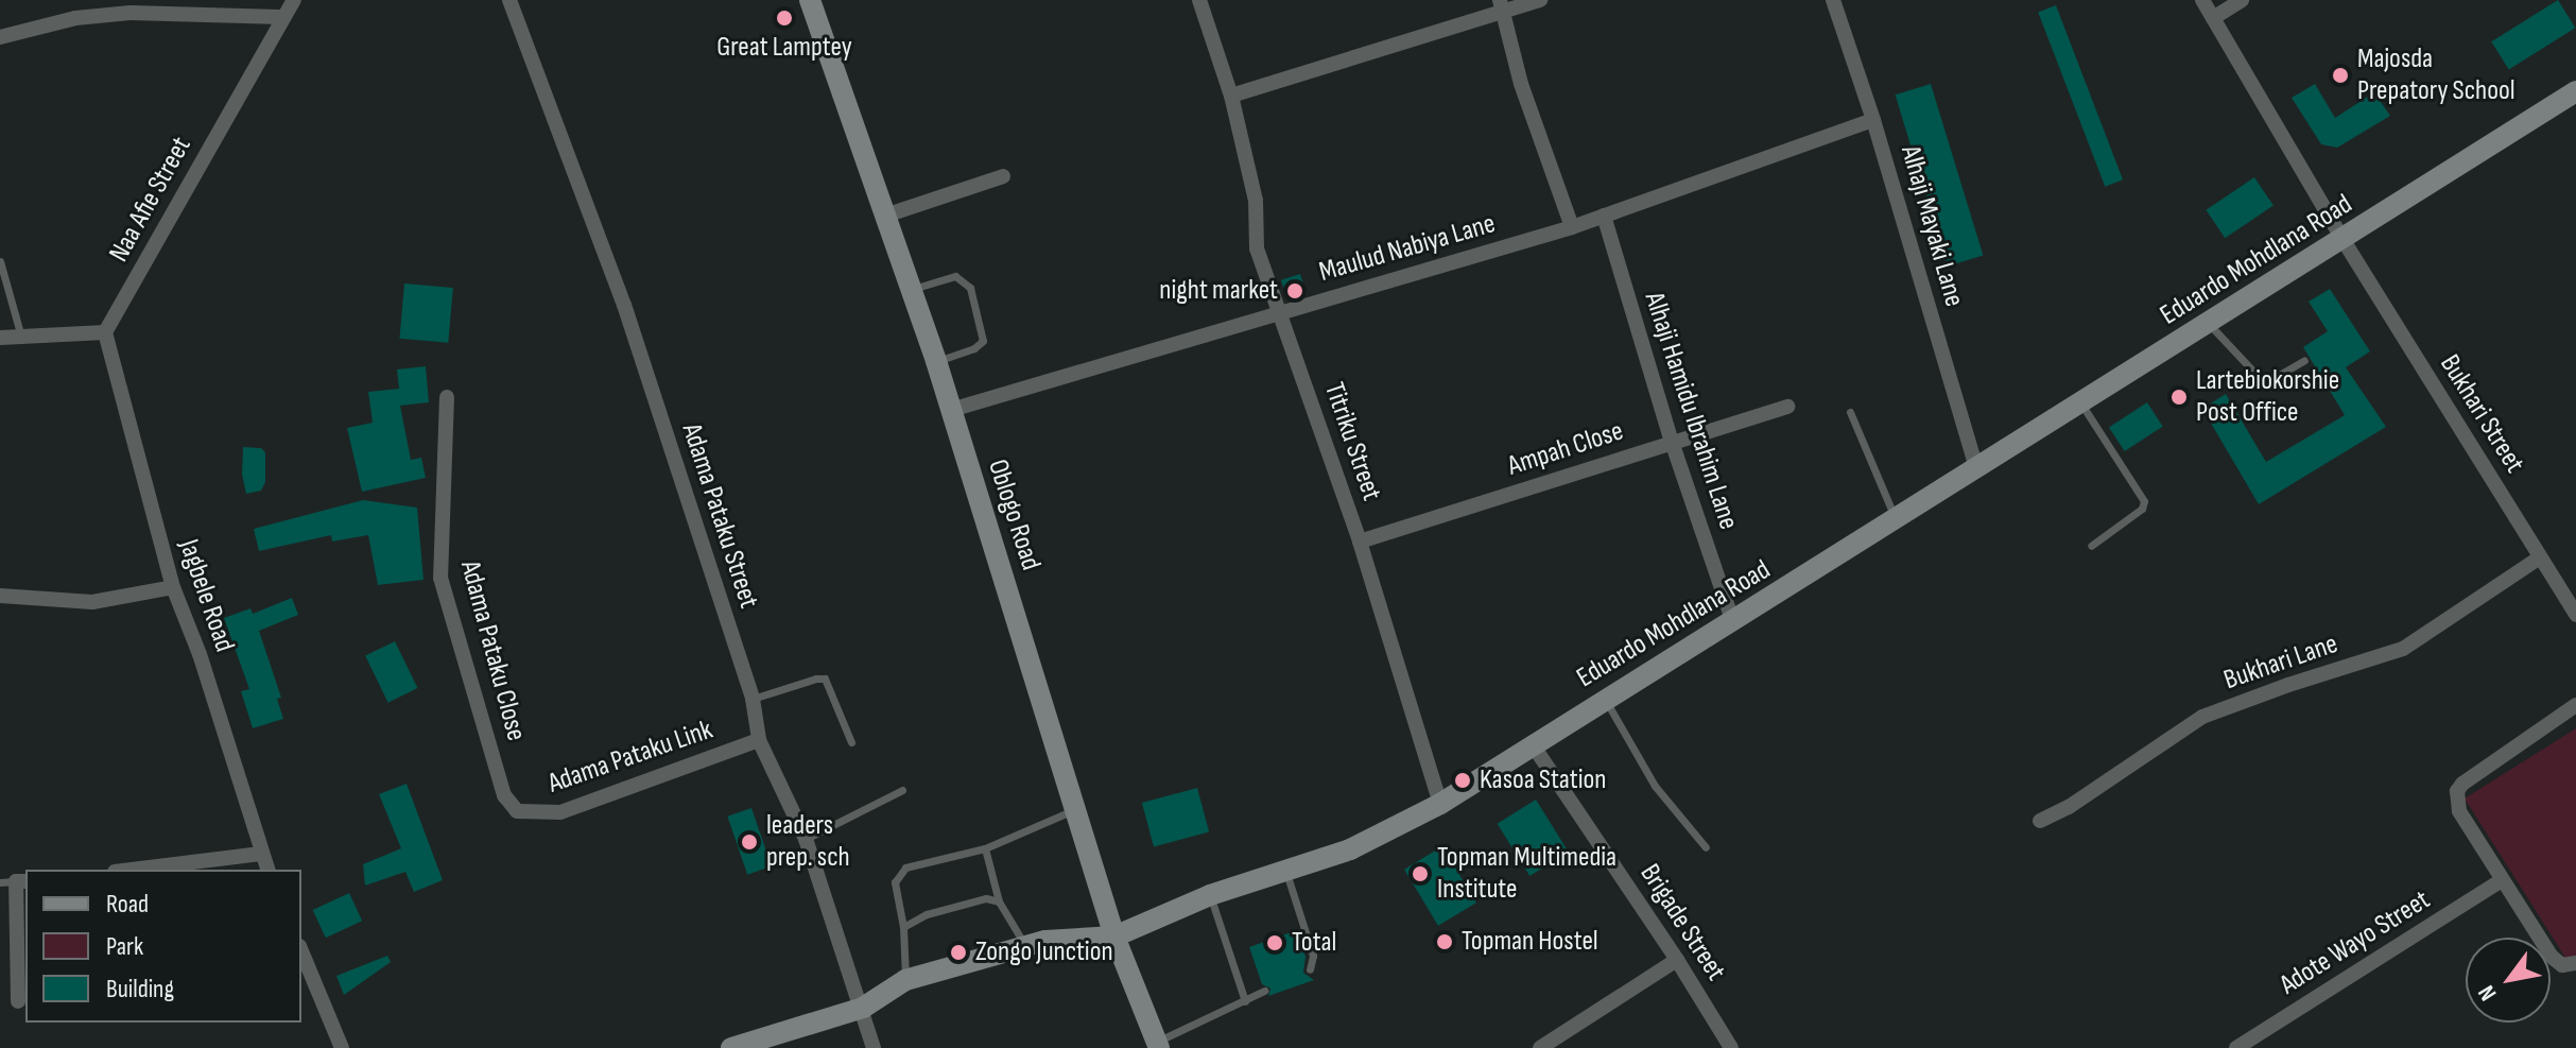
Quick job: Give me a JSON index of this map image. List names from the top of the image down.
{
  "streets": {
    "main road": ["Eduardo Mohdlana Road", "Oblogo Road"],
    "street": [
      "Naa Afie Street",
      "Alhaji Mayaki Lane",
      "Maulud Nabiya Lane",
      "Alhaji Hamidu Ibrahim Lane",
      "Bukhari Street",
      "Titriku Street",
      "Ampah Close",
      "Adama Pataku Street",
      "Jagbele Road",
      "Adama Pataku Close",
      "Bukhari Lane",
      "Adama Pataku Link",
      "Brigade Street",
      "Adote Wayo Street"
    ]
  },
  "crossings": [
    ["Naa Afie Street", "Jagbele Road"],
    ["Alhaji Mayaki Lane", "Maulud Nabiya Lane"],
    ["Alhaji Mayaki Lane", "Eduardo Mohdlana Road"],
    ["Maulud Nabiya Lane", "Alhaji Hamidu Ibrahim Lane"],
    ["Maulud Nabiya Lane", "Titriku Street"],
    ["Maulud Nabiya Lane", "Oblogo Road"],
    ["Eduardo Mohdlana Road", "Alhaji Hamidu Ibrahim Lane"],
    ["Eduardo Mohdlana Road", "Bukhari Street"],
    ["Eduardo Mohdlana Road", "Titriku Street"],
    ["Eduardo Mohdlana Road", "Oblogo Road"],
    ["Eduardo Mohdlana Road", "Adama Pataku Street"],
    ["Eduardo Mohdlana Road", "Brigade Street"],
    ["Alhaji Hamidu Ibrahim Lane", "Ampah Close"],
    ["Bukhari Street", "Bukhari Lane"],
    ["Titriku Street", "Ampah Close"],
    ["Adama Pataku Street", "Adama Pataku Link"],
    ["Adama Pataku Close", "Adama Pataku Link"]
  ],
  "places": [
    "Great Lamptey",
    "Majosda Prepatory School",
    "night market",
    "Lartebiokorshie Post Office",
    "Kasoa Station",
    "leaders prep. sch",
    "Topman Multimedia Institute",
    "Topman Hostel",
    "Total",
    "Zongo Junction"
  ],
  "legend": ["Road", "Park", "Building"],
  "north": "bottom left"
}
